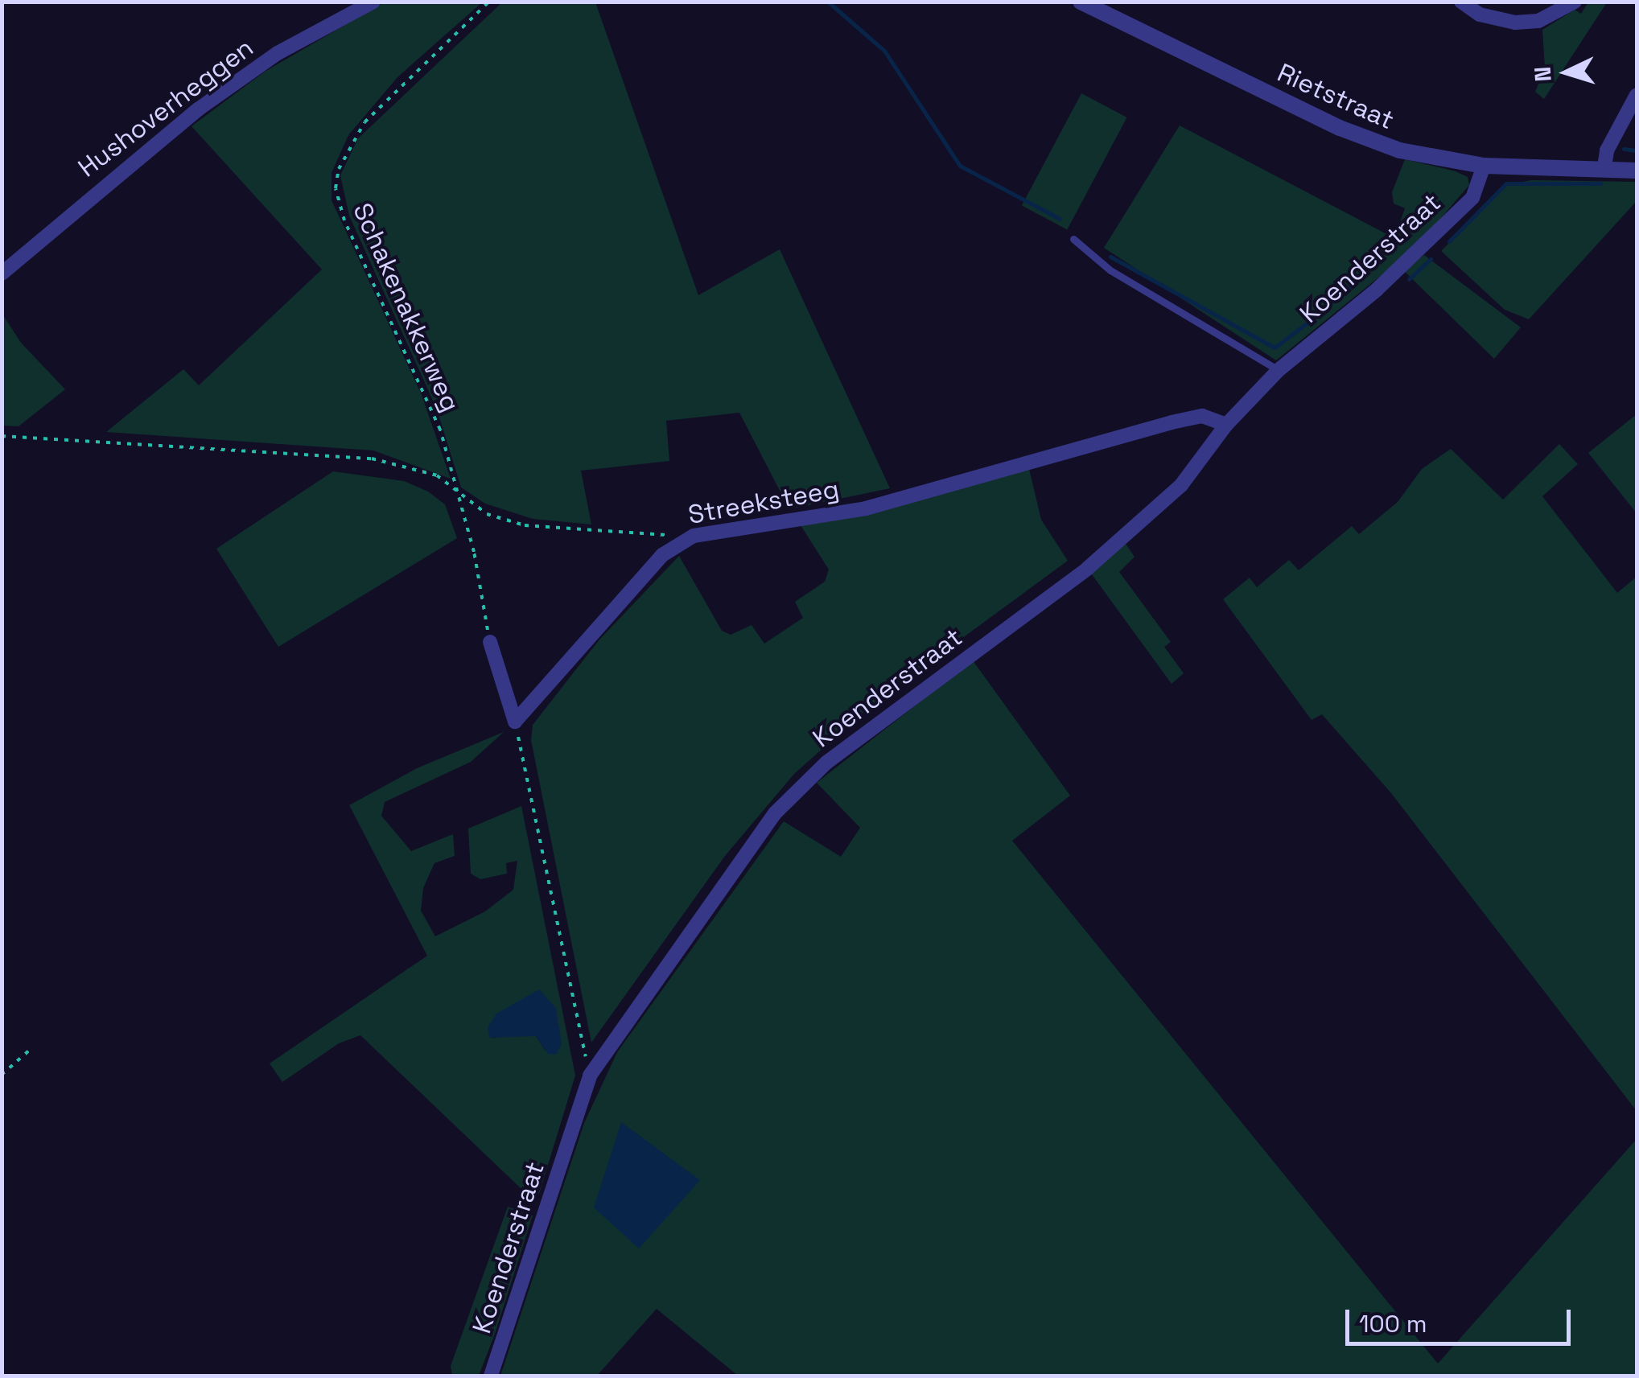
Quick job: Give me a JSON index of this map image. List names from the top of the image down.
{
  "streets": {
    "street": [
      "Rietstraat",
      "Hushoverheggen",
      "Koenderstraat",
      "Streeksteeg"
    ],
    "path": ["Schakenakkerweg"]
  },
  "crossings": [
    ["Rietstraat", "Koenderstraat"],
    ["Koenderstraat", "Streeksteeg"]
  ],
  "scale_bar": "100 m",
  "north": "left"
}
